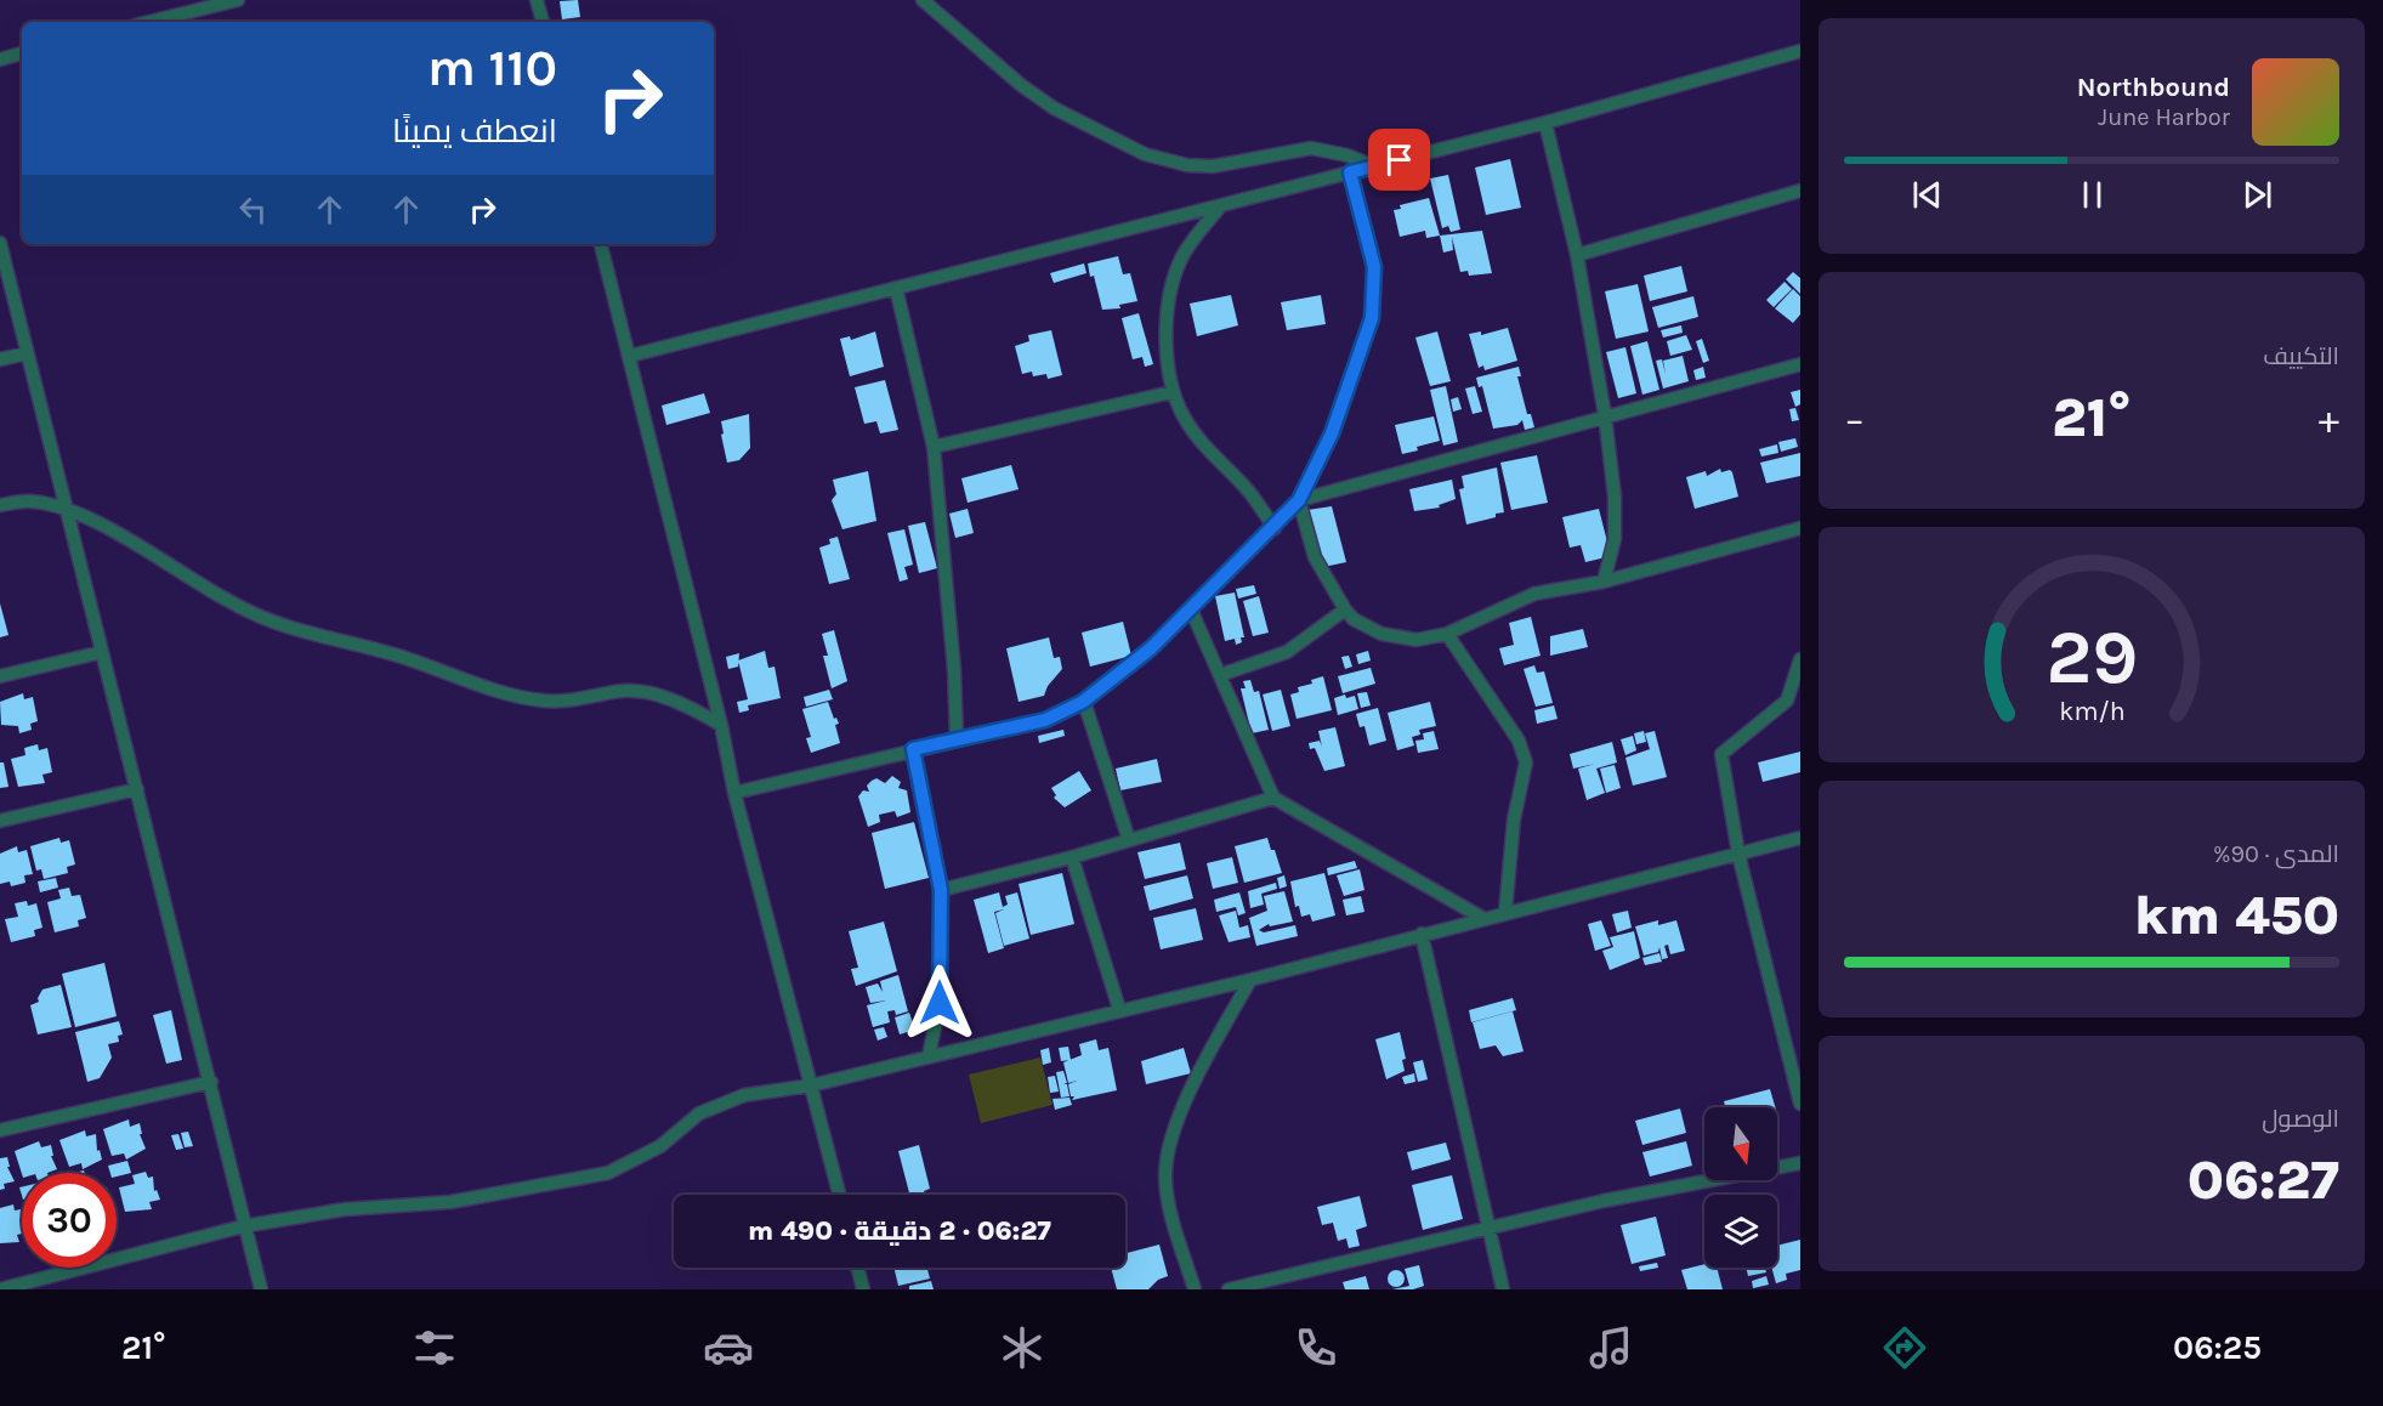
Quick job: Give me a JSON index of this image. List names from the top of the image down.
{
  "north": "bottom",
  "page": {
    "turn": ["110 m", "انعطف يمينًا"],
    "song": ["Northbound", "June Harbor"],
    "tile": [
      "التكييف",
      ["المدى · 90%", "450 km"],
      ["الوصول", "06:27"]
    ],
    "heat": ["−", "21°", "+"],
    "limit": "30",
    "trip": "06:27 · 2 دقيقة · 490 m",
    "tabs": ["06:25", "21°"],
    "gauge": ["29", "km/h"]
  }
}
